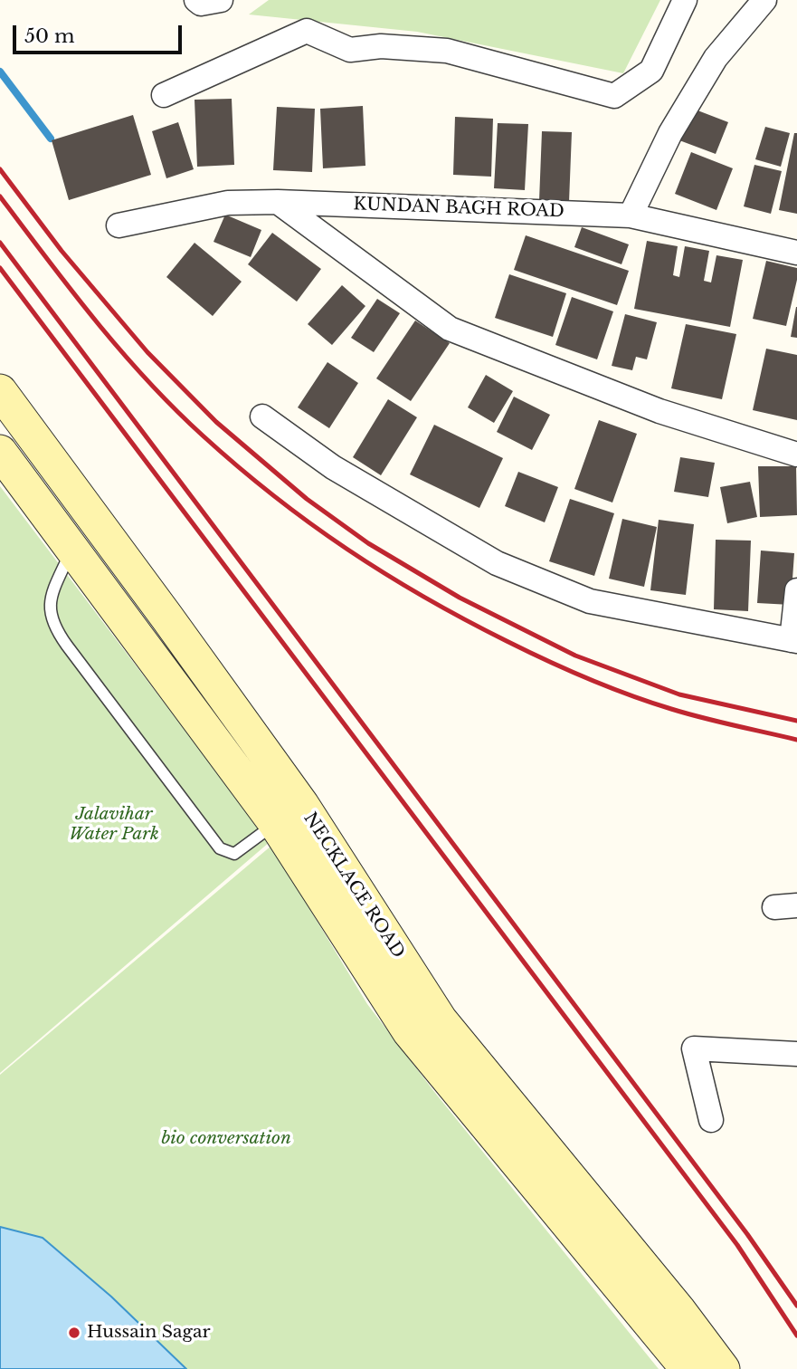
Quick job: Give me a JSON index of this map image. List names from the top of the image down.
{
  "streets": {
    "main road": ["NECKLACE ROAD"],
    "street": ["KUNDAN BAGH ROAD"]
  },
  "parks": ["Jalavihar Water Park", "bio conversation"],
  "places": ["Hussain Sagar"],
  "scale_bar": "50 m"
}
